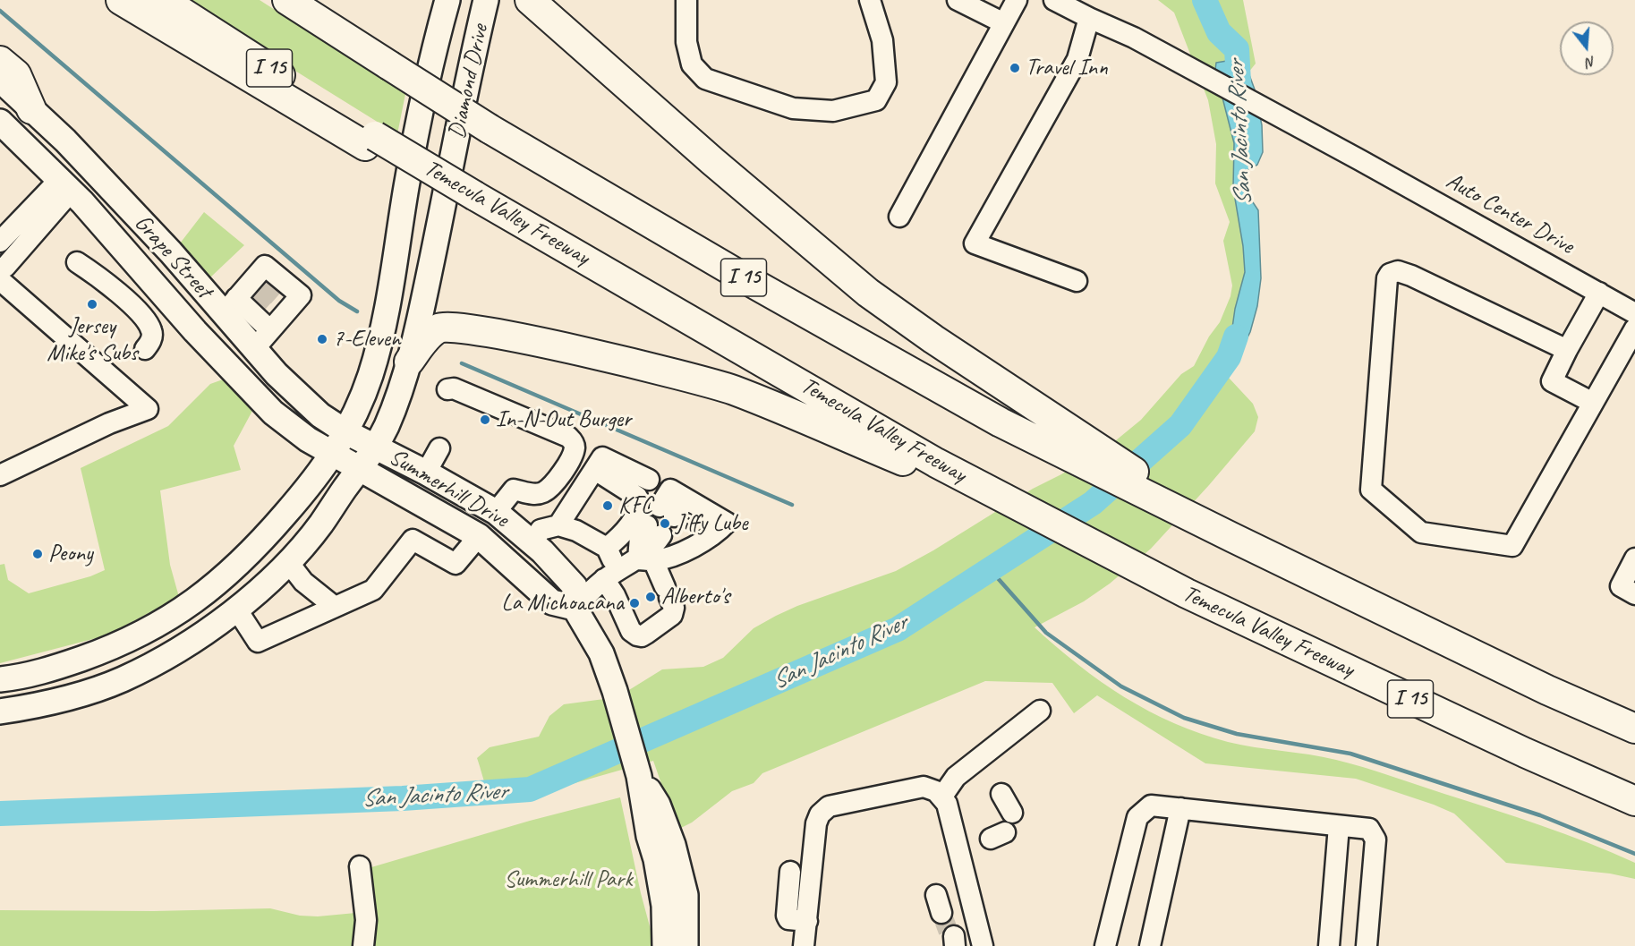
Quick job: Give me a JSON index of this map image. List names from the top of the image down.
{
  "streets": {
    "highway": ["I 15", "Temecula Valley Freeway"],
    "main road": ["Diamond Drive", "Grape Street", "Summerhill Drive"],
    "street": ["Auto Center Drive"]
  },
  "crossings": [
    ["Diamond Drive", "Summerhill Drive"],
    ["Grape Street", "Summerhill Drive"]
  ],
  "water": ["San Jacinto River"],
  "parks": ["Summerhill Park"],
  "places": [
    "Travel Inn",
    "Jersey Mike's Subs",
    "7-Eleven",
    "In-N-Out Burger",
    "KFC",
    "Jiffy Lube",
    "Peony",
    "Alberto's",
    "La Michoacana"
  ],
  "north": "bottom"
}
